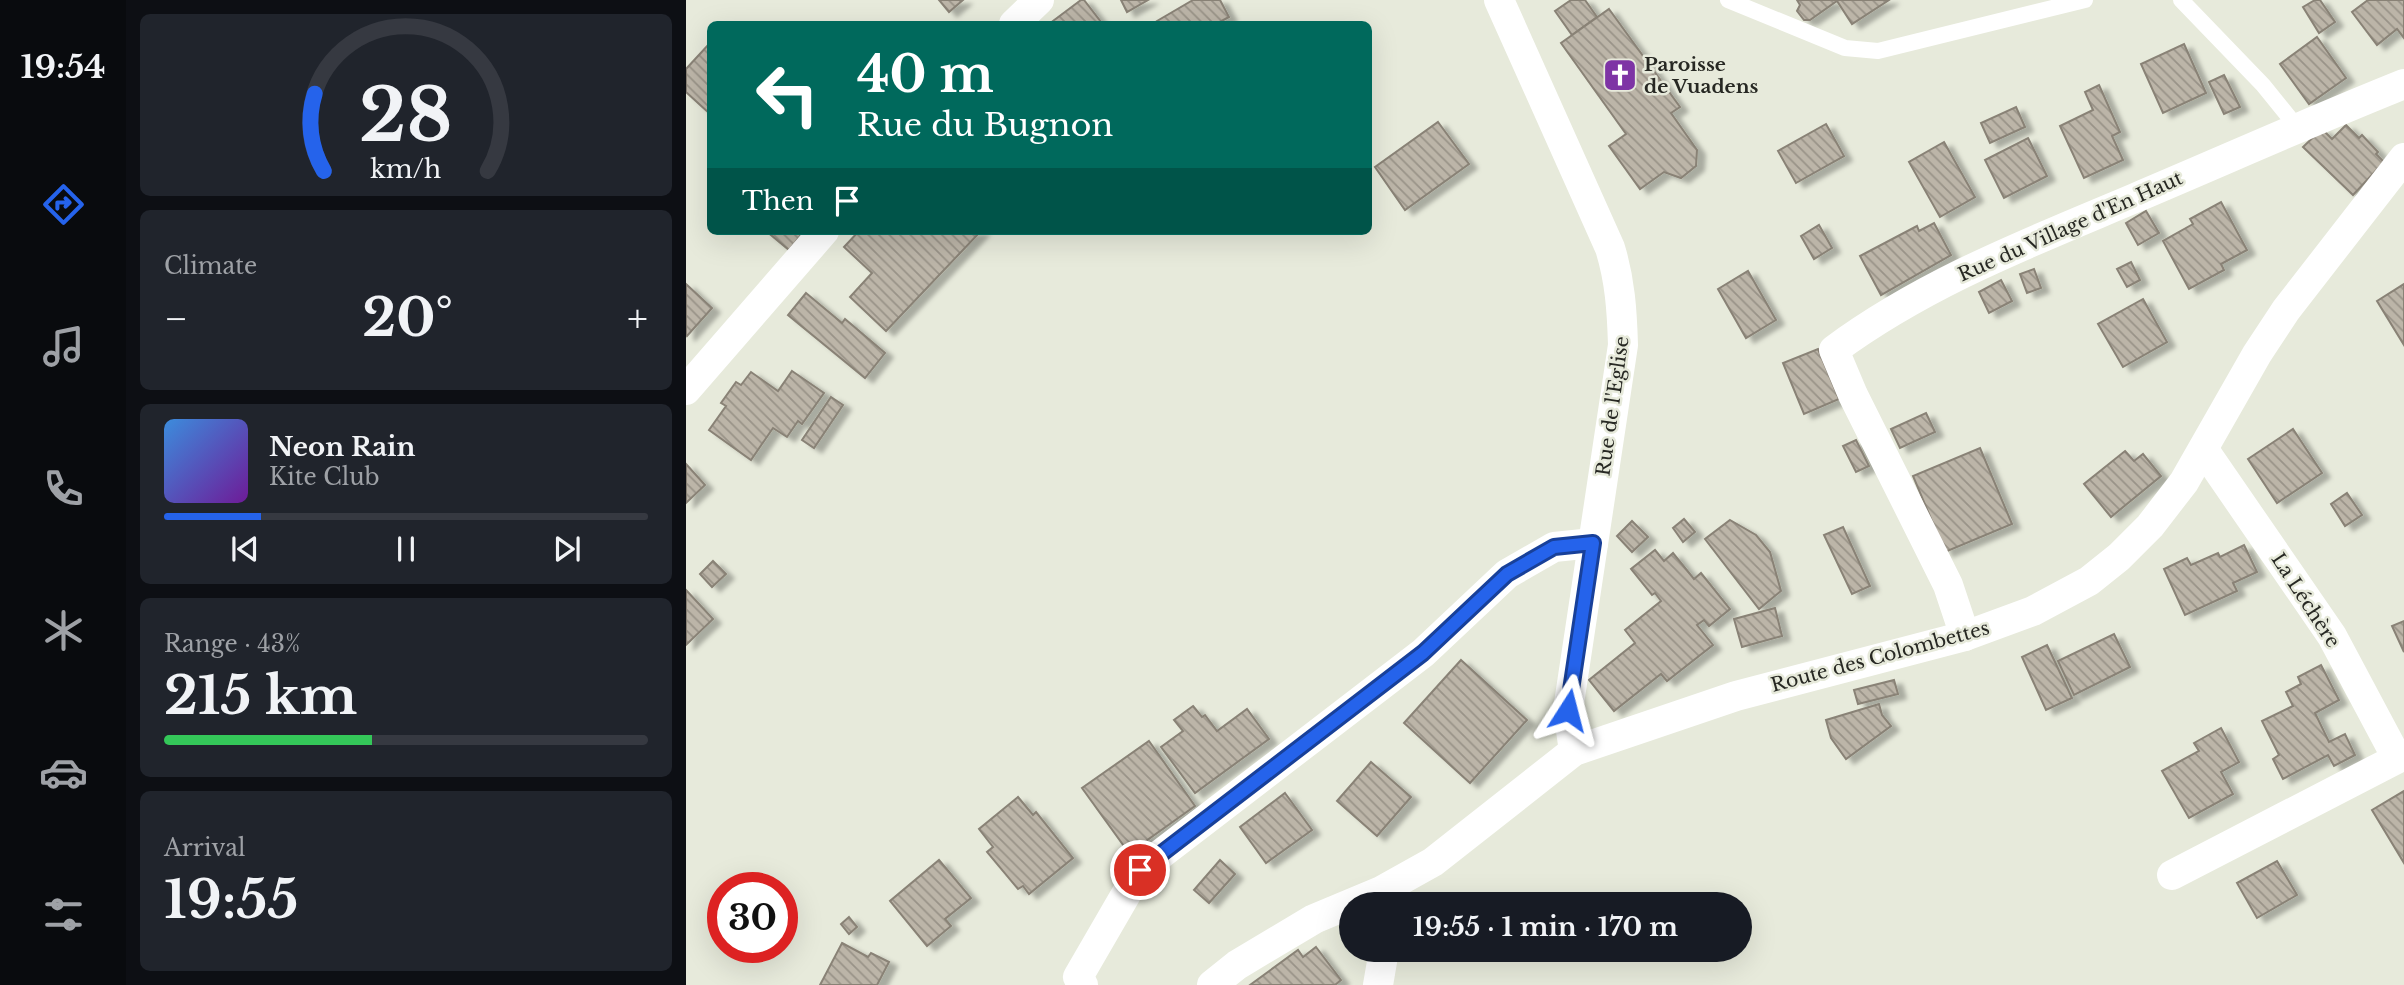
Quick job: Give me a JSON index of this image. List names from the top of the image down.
{
  "streets": {
    "street": [
      "Rue du Village d'En Haut",
      "Rue de l'Eglise",
      "La Léchère",
      "Route des Colombettes"
    ]
  },
  "crossings": [
    ["Rue du Village d'En Haut", "Route des Colombettes"],
    ["Rue de l'Eglise", "Route des Colombettes"],
    ["La Léchère", "Route des Colombettes"]
  ],
  "places": {
    "church": ["Paroisse de Vuadens"]
  },
  "page": {
    "tabs": "19:54",
    "turn": ["40 m", "Rue du Bugnon"],
    "then": "Then",
    "tile": [
      "Climate",
      ["Range · 43%", "215 km"],
      ["Arrival", "19:55"]
    ],
    "heat": ["−", "20°", "+"],
    "song": ["Neon Rain", "Kite Club"],
    "limit": "30",
    "trip": "19:55 · 1 min · 170 m",
    "gauge": ["28", "km/h"]
  }
}
